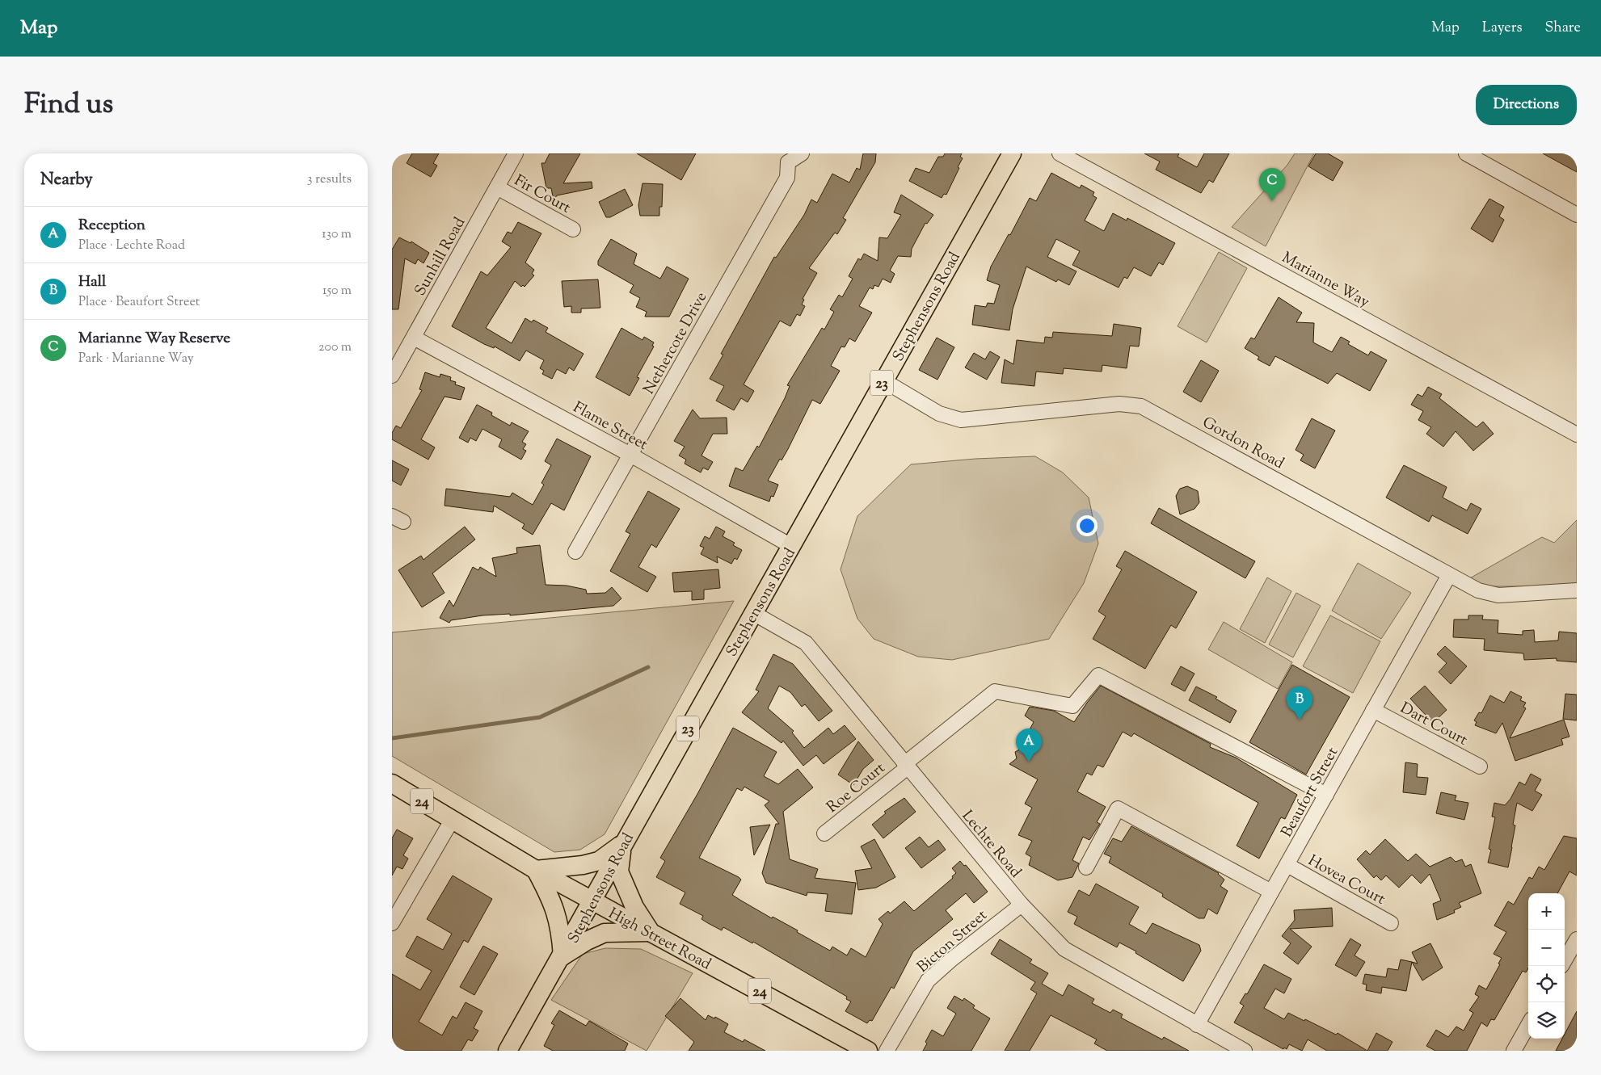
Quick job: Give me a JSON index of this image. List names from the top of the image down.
{
  "streets": {
    "main road": [
      "Stephensons Road",
      "23",
      "24",
      "High Street Road"
    ],
    "street": [
      "Fir Court",
      "Sunhill Road",
      "Marianne Way",
      "Nethercote Drive",
      "Flame Street",
      "Gordon Road",
      "Dart Court",
      "Roe Court",
      "Beaufort Street",
      "Lechte Road",
      "Hovea Court",
      "Bicton Street"
    ]
  },
  "crossings": [
    ["Fir Court", "Sunhill Road"],
    ["Sunhill Road", "Flame Street"],
    ["Stephensons Road", "Flame Street"],
    ["Stephensons Road", "Gordon Road"],
    ["Stephensons Road", "Lechte Road"],
    ["Stephensons Road", "High Street Road"],
    ["Nethercote Drive", "Flame Street"],
    ["Gordon Road", "Beaufort Street"],
    ["Dart Court", "Beaufort Street"],
    ["Roe Court", "Beaufort Street"],
    ["Roe Court", "Lechte Road"],
    ["Beaufort Street", "Lechte Road"],
    ["Beaufort Street", "Hovea Court"],
    ["Lechte Road", "Bicton Street"]
  ],
  "page": {
    "header": "Map",
    "nav": ["Map", "Layers", "Share"],
    "title": "Find us",
    "buttons": "Directions",
    "heading": ["Nearby", "3 results"],
    "pins": ["C", "B", "A"],
    "list": [
      {
        "mark": "A",
        "name": "Reception",
        "note": "Place · Lechte Road",
        "value": "130 m"
      },
      {
        "mark": "B",
        "name": "Hall",
        "note": "Place · Beaufort Street",
        "value": "150 m"
      },
      {
        "mark": "C",
        "name": "Marianne Way Reserve",
        "note": "Park · Marianne Way",
        "value": "200 m"
      }
    ],
    "map_buttons": ["+", "−"]
  }
}
